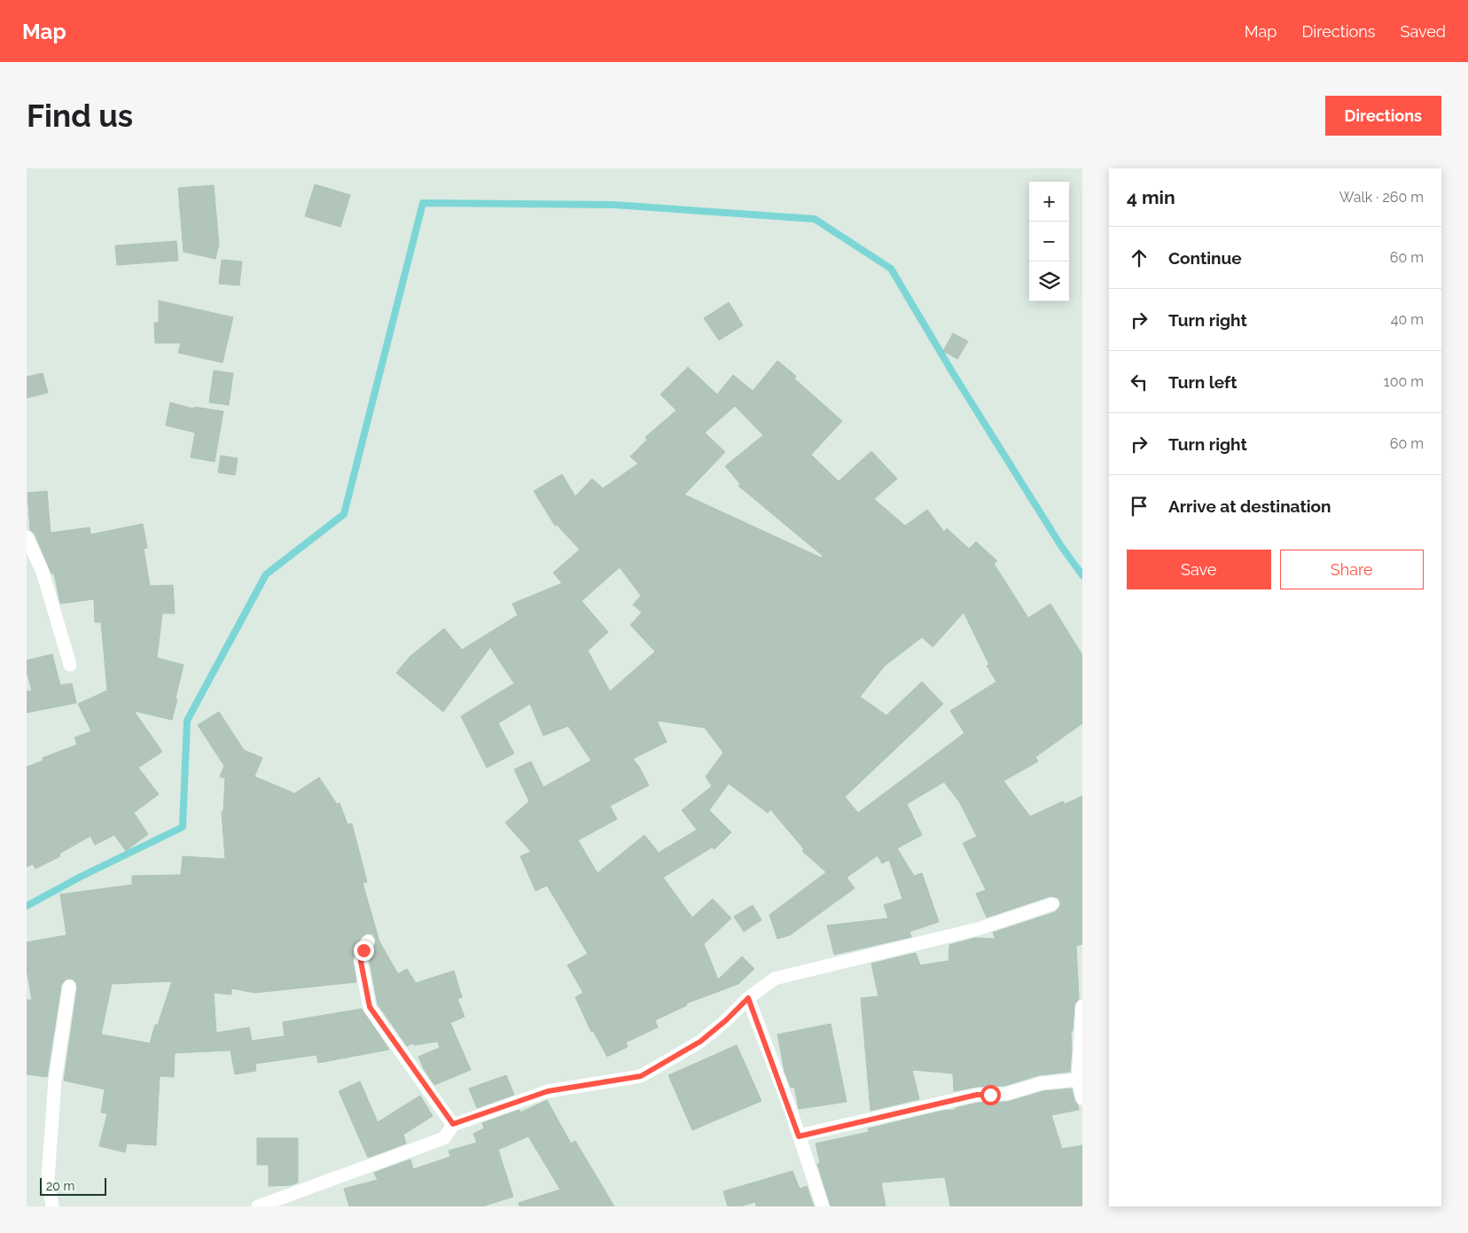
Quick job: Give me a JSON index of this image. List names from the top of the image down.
{
  "scale_bar": "20 m",
  "page": {
    "header": "Map",
    "nav": ["Map", "Directions", "Saved"],
    "buttons": [
      "Directions",
      ["Save", "Share"]
    ],
    "title": "Find us",
    "heading": ["4 min", "Walk · 260 m"],
    "map_buttons": ["+", "−"],
    "list": [
      ["Continue", "60 m"],
      ["Turn right", "40 m"],
      ["Turn left", "100 m"],
      ["Turn right", "60 m"],
      "Arrive at destination"
    ],
    "scale": "20 m"
  }
}
